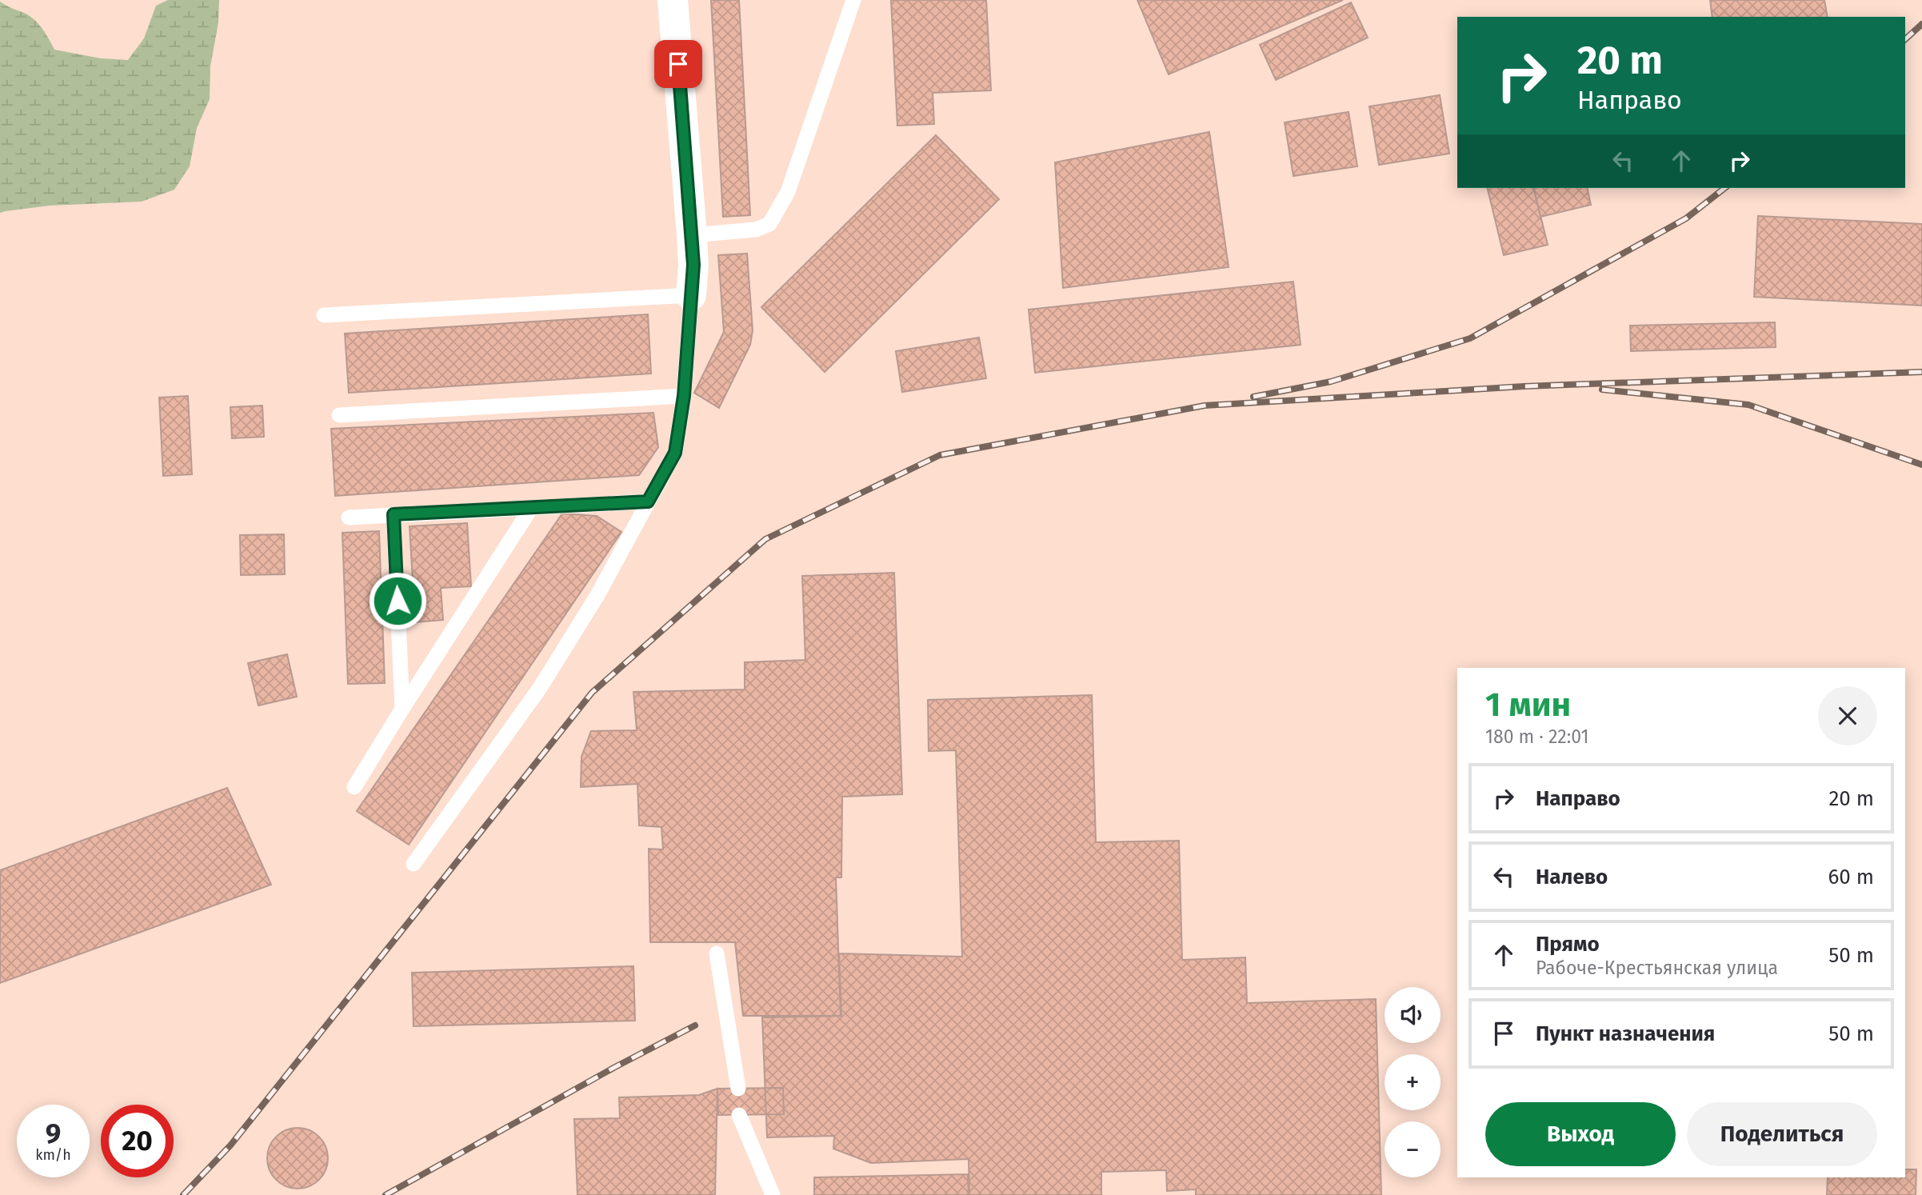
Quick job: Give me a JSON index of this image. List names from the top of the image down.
{
  "page": {
    "turn": ["20 m", "Направо"],
    "heading": ["1 мин", "180 m · 22:01"],
    "list": [
      {
        "name": "Направо",
        "value": "20 m"
      },
      {
        "name": "Налево",
        "value": "60 m"
      },
      {
        "name": "Прямо",
        "note": "Рабоче-Крестьянская улица",
        "value": "50 m"
      },
      {
        "name": "Пункт назначения",
        "value": "50 m"
      }
    ],
    "map_buttons": ["+", "−"],
    "buttons": ["Выход", "Поделиться"],
    "speed": "9 km/h",
    "limit": "20"
  }
}
